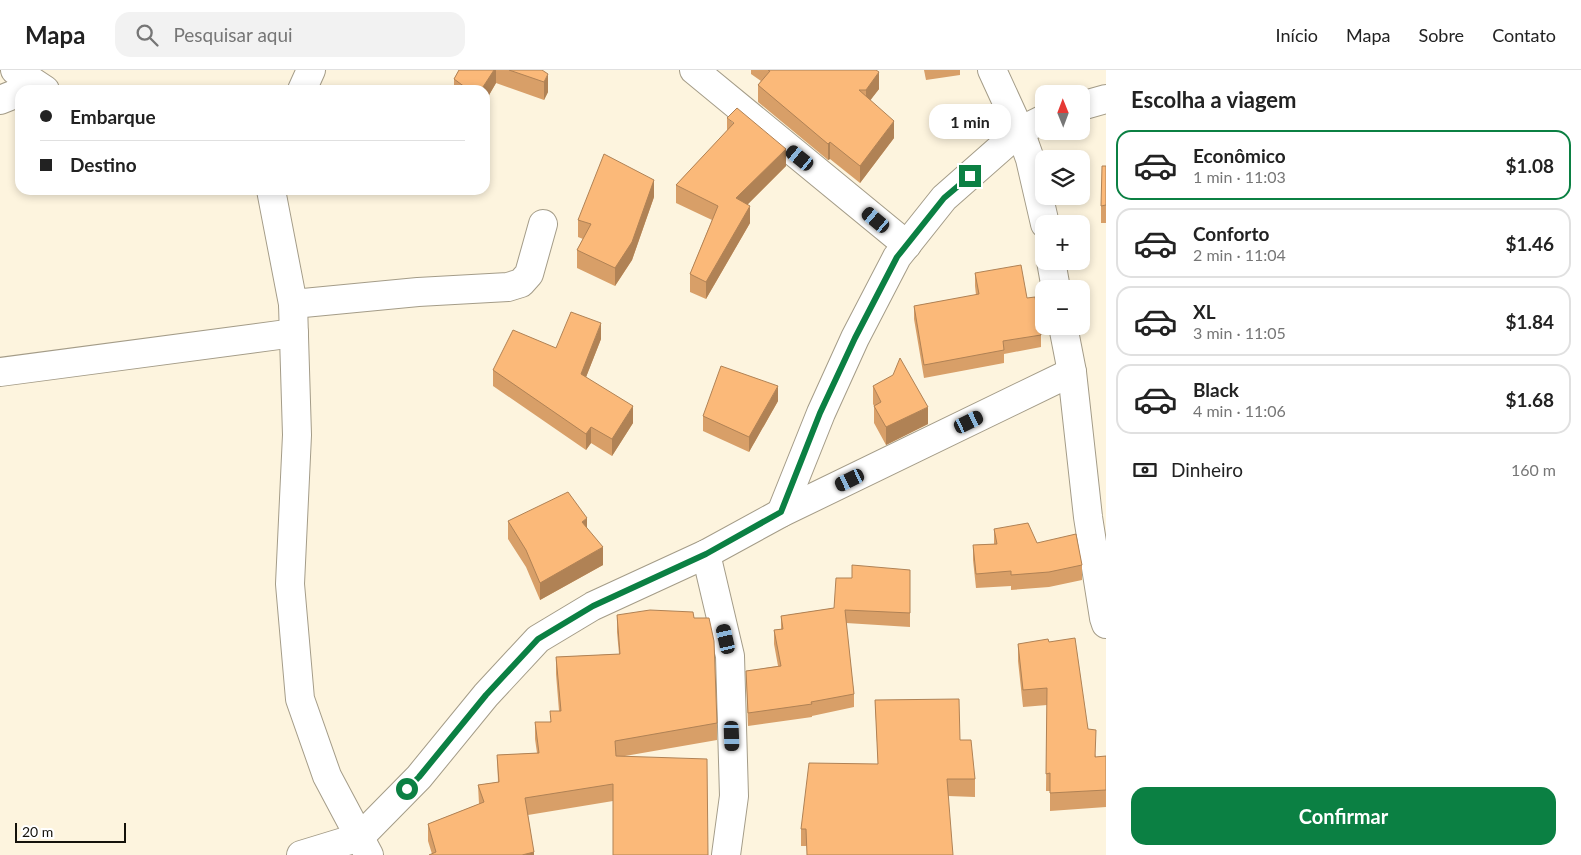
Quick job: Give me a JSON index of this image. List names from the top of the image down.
{
  "scale_bar": "20 m",
  "north": "top",
  "page": {
    "header": "Mapa",
    "search": "Pesquisar aqui",
    "nav": [
      "Início",
      "Mapa",
      "Sobre",
      "Contato"
    ],
    "heading": "Escolha a viagem",
    "map_buttons": ["+", "−"],
    "banner": ["Embarque", "Destino"],
    "bubble": "1 min",
    "list": [
      {
        "name": "Econômico",
        "note": "1 min · 11:03",
        "value": "$1.08"
      },
      {
        "name": "Conforto",
        "note": "2 min · 11:04",
        "value": "$1.46"
      },
      {
        "name": "XL",
        "note": "3 min · 11:05",
        "value": "$1.84"
      },
      {
        "name": "Black",
        "note": "4 min · 11:06",
        "value": "$1.68"
      }
    ],
    "pay": ["Dinheiro", "160 m"],
    "buttons": "Confirmar",
    "scale": "20 m"
  }
}
